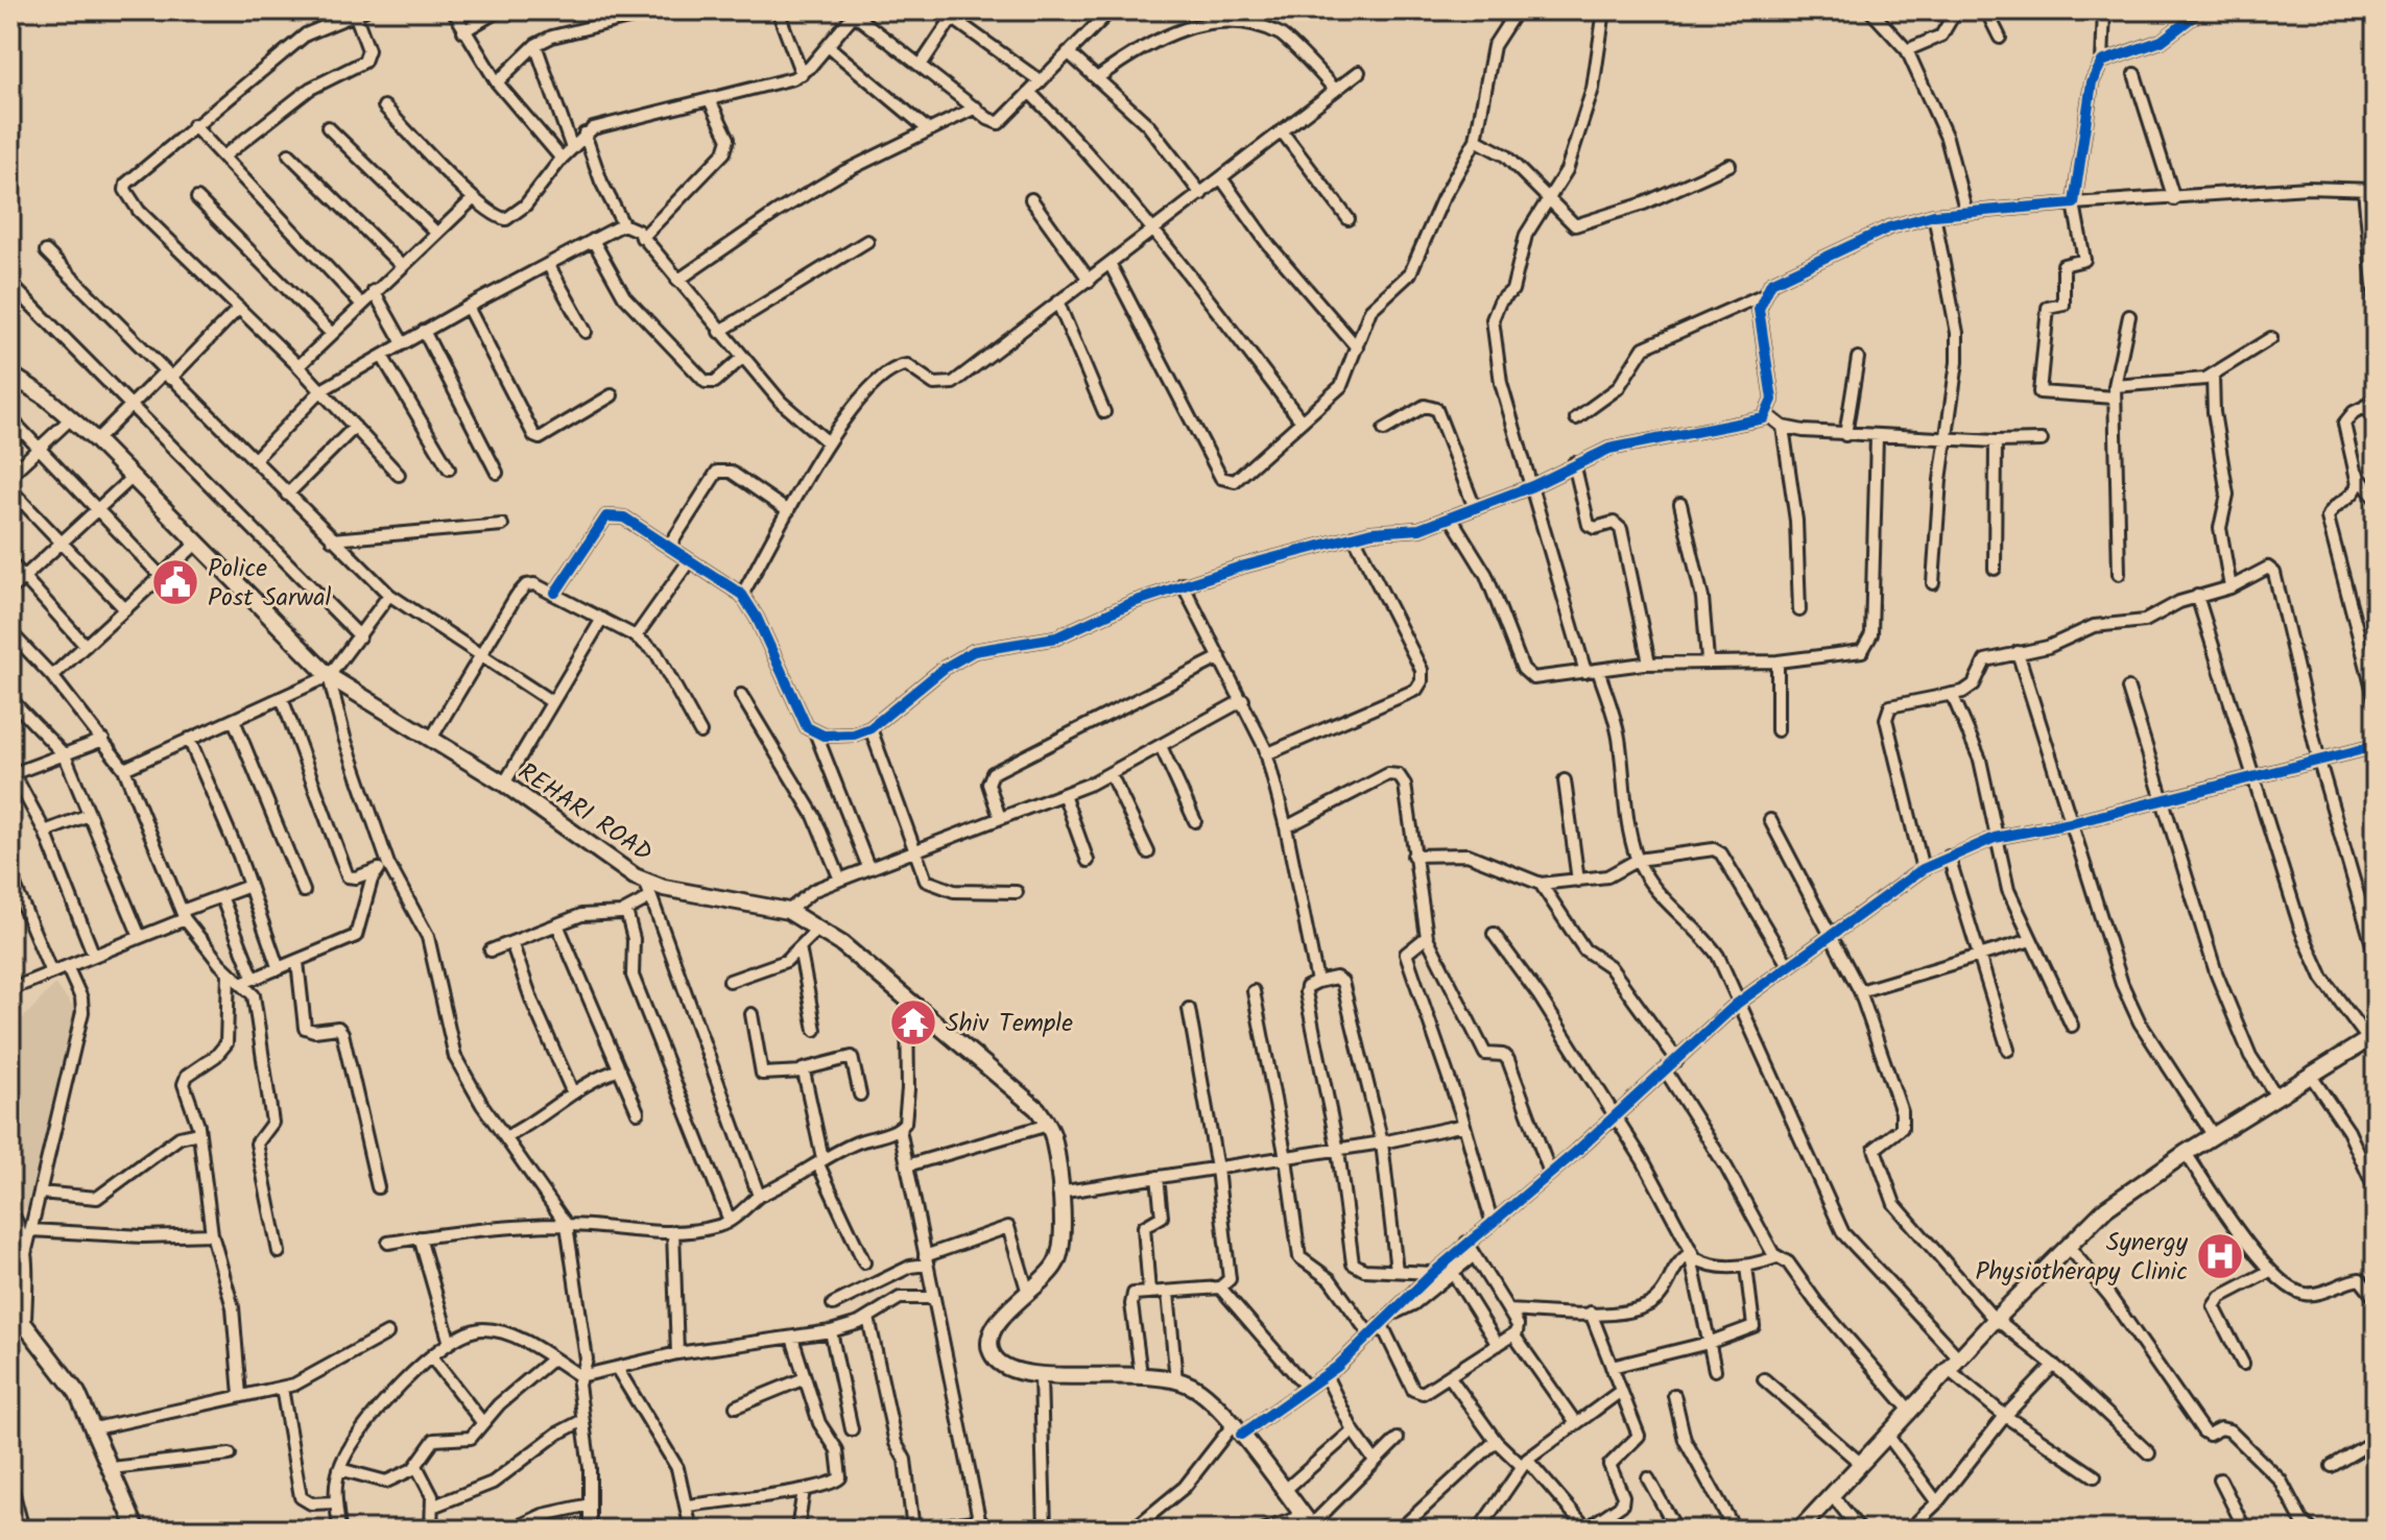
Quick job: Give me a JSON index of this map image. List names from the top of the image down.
{
  "streets": {
    "main road": ["REHARI ROAD"]
  },
  "places": {
    "public building": ["Police Post Sarwal"],
    "temple": ["Shiv Temple"],
    "hospital": ["Synergy Physiotherapy Clinic"]
  }
}
